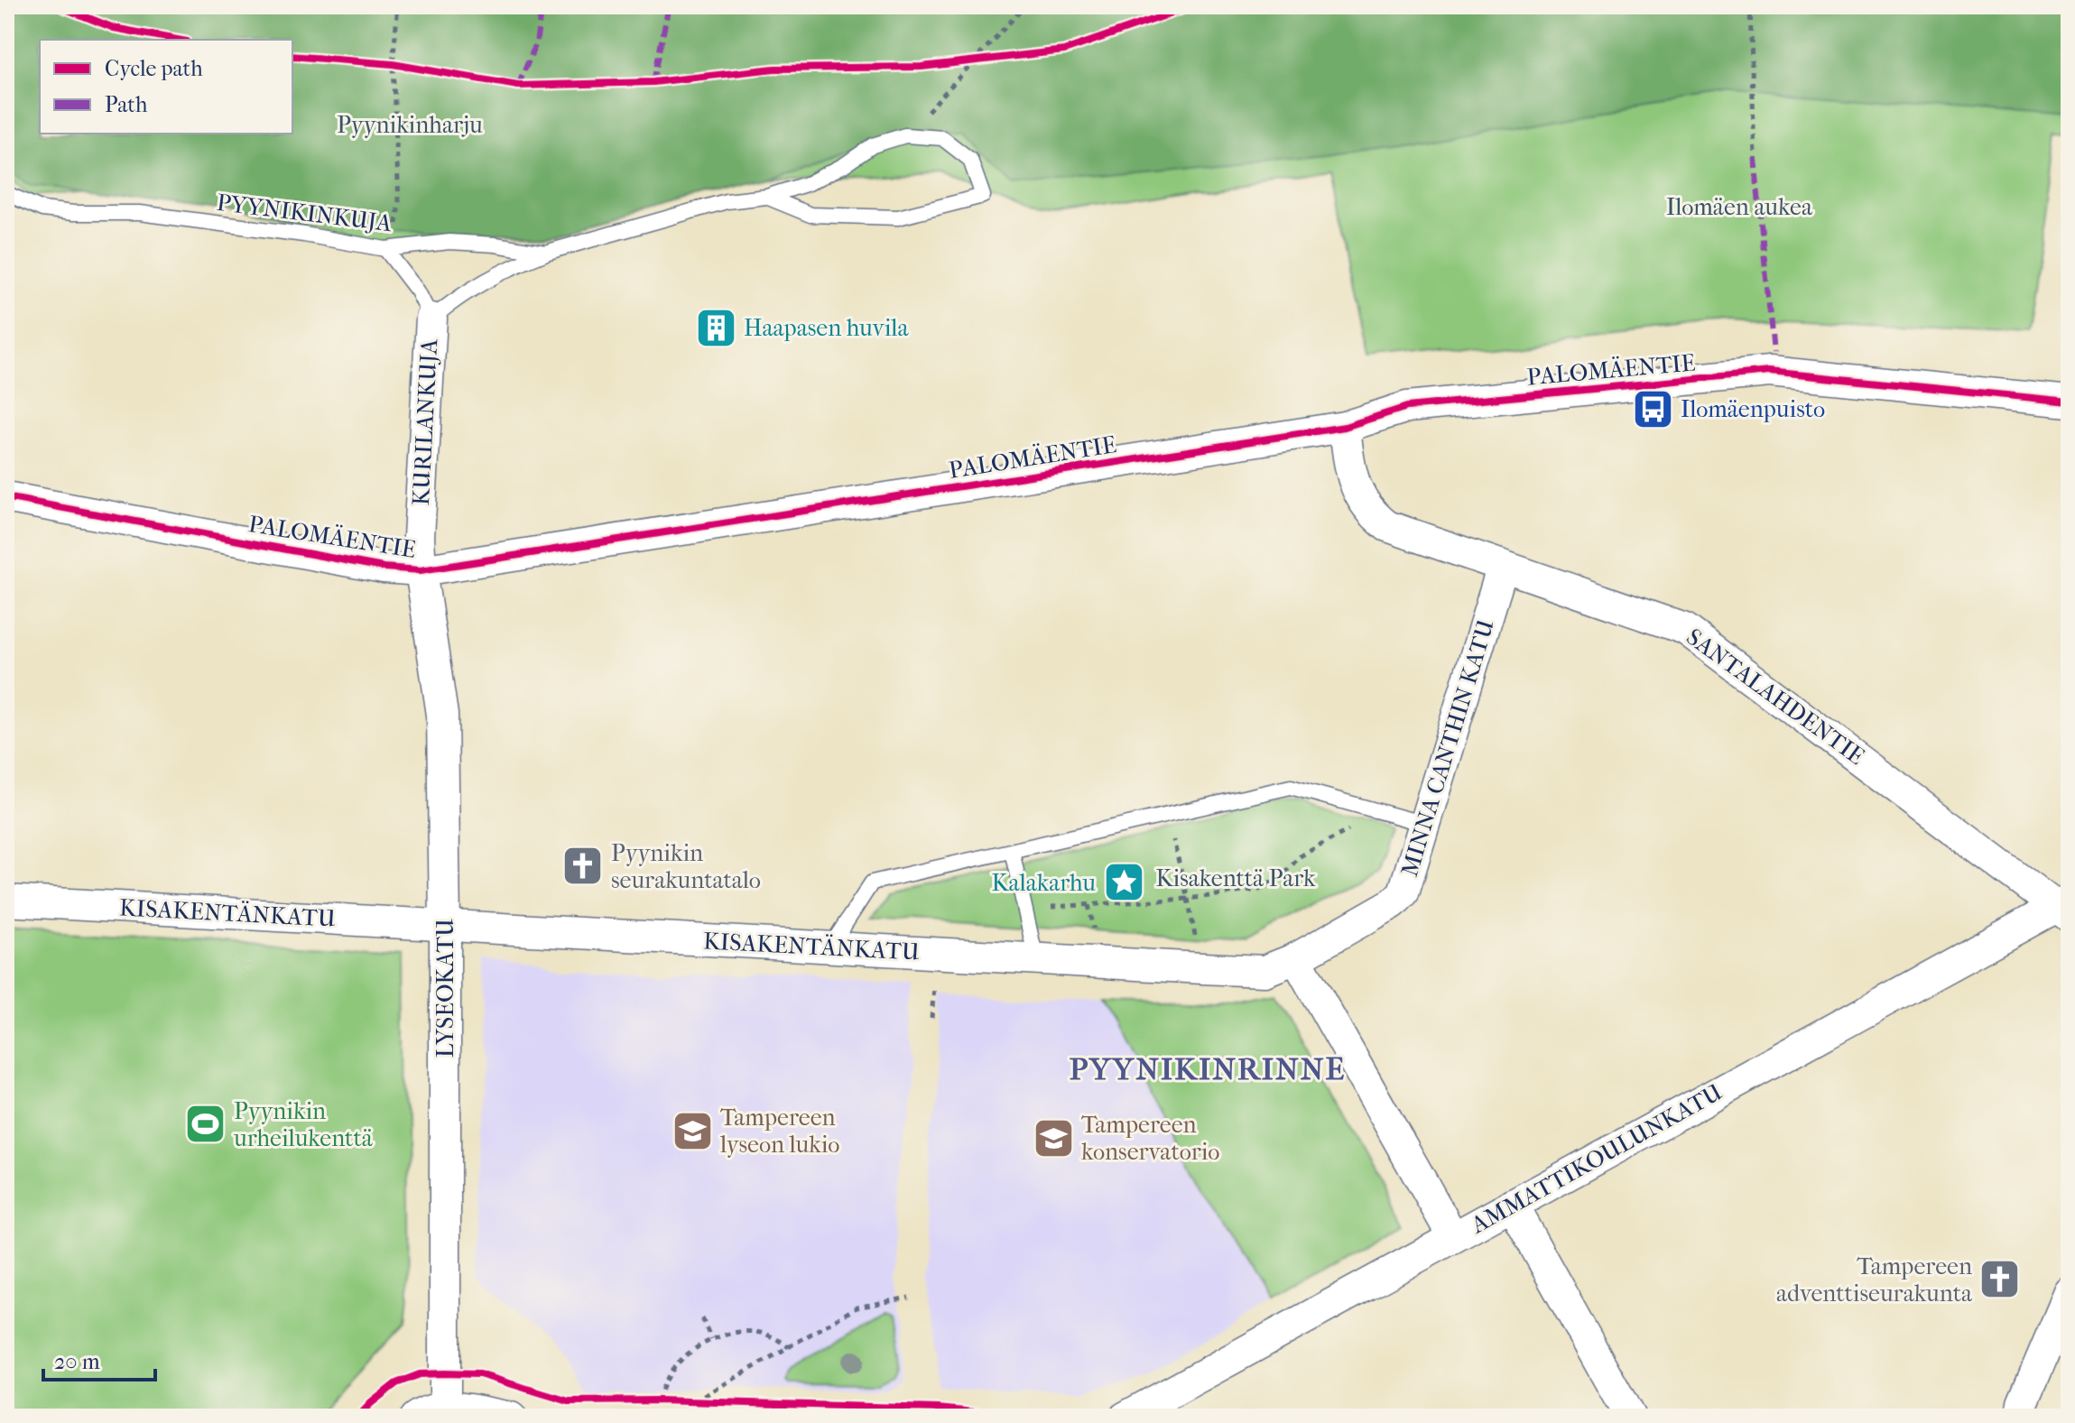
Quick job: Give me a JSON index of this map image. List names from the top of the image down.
{
  "streets": {
    "street": [
      "PALOMÄENTIE",
      "KURILANKUJA",
      "SANTALAHDENTIE",
      "MINNA CANTHIN KATU",
      "KISAKENTÄNKATU",
      "LYSEOKATU",
      "AMMATTIKOULUNKATU"
    ],
    "lane": ["PYYNIKINKUJA"]
  },
  "crossings": [
    ["PALOMÄENTIE", "KURILANKUJA"],
    ["PALOMÄENTIE", "SANTALAHDENTIE"],
    ["PALOMÄENTIE", "LYSEOKATU"],
    ["KURILANKUJA", "LYSEOKATU"],
    ["SANTALAHDENTIE", "MINNA CANTHIN KATU"],
    ["SANTALAHDENTIE", "AMMATTIKOULUNKATU"],
    ["MINNA CANTHIN KATU", "KISAKENTÄNKATU"],
    ["KISAKENTÄNKATU", "LYSEOKATU"]
  ],
  "districts": ["PYYNIKINRINNE"],
  "parks": ["Pyynikinharju", "Ilomäen aukea", "Kisakenttä Park"],
  "places": {
    "building": ["Haapasen huvila"],
    "bus stop": ["Ilomäenpuisto"],
    "church": ["Pyynikin seurakuntatalo", "Tampereen adventtiseurakunta"],
    "place": ["Kalakarhu"],
    "sports": ["Pyynikin urheilukenttä"],
    "school or university": ["Tampereen lyseon lukio", "Tampereen konservatorio"]
  },
  "legend": ["Cycle path", "Path"],
  "scale_bar": "20 m"
}
